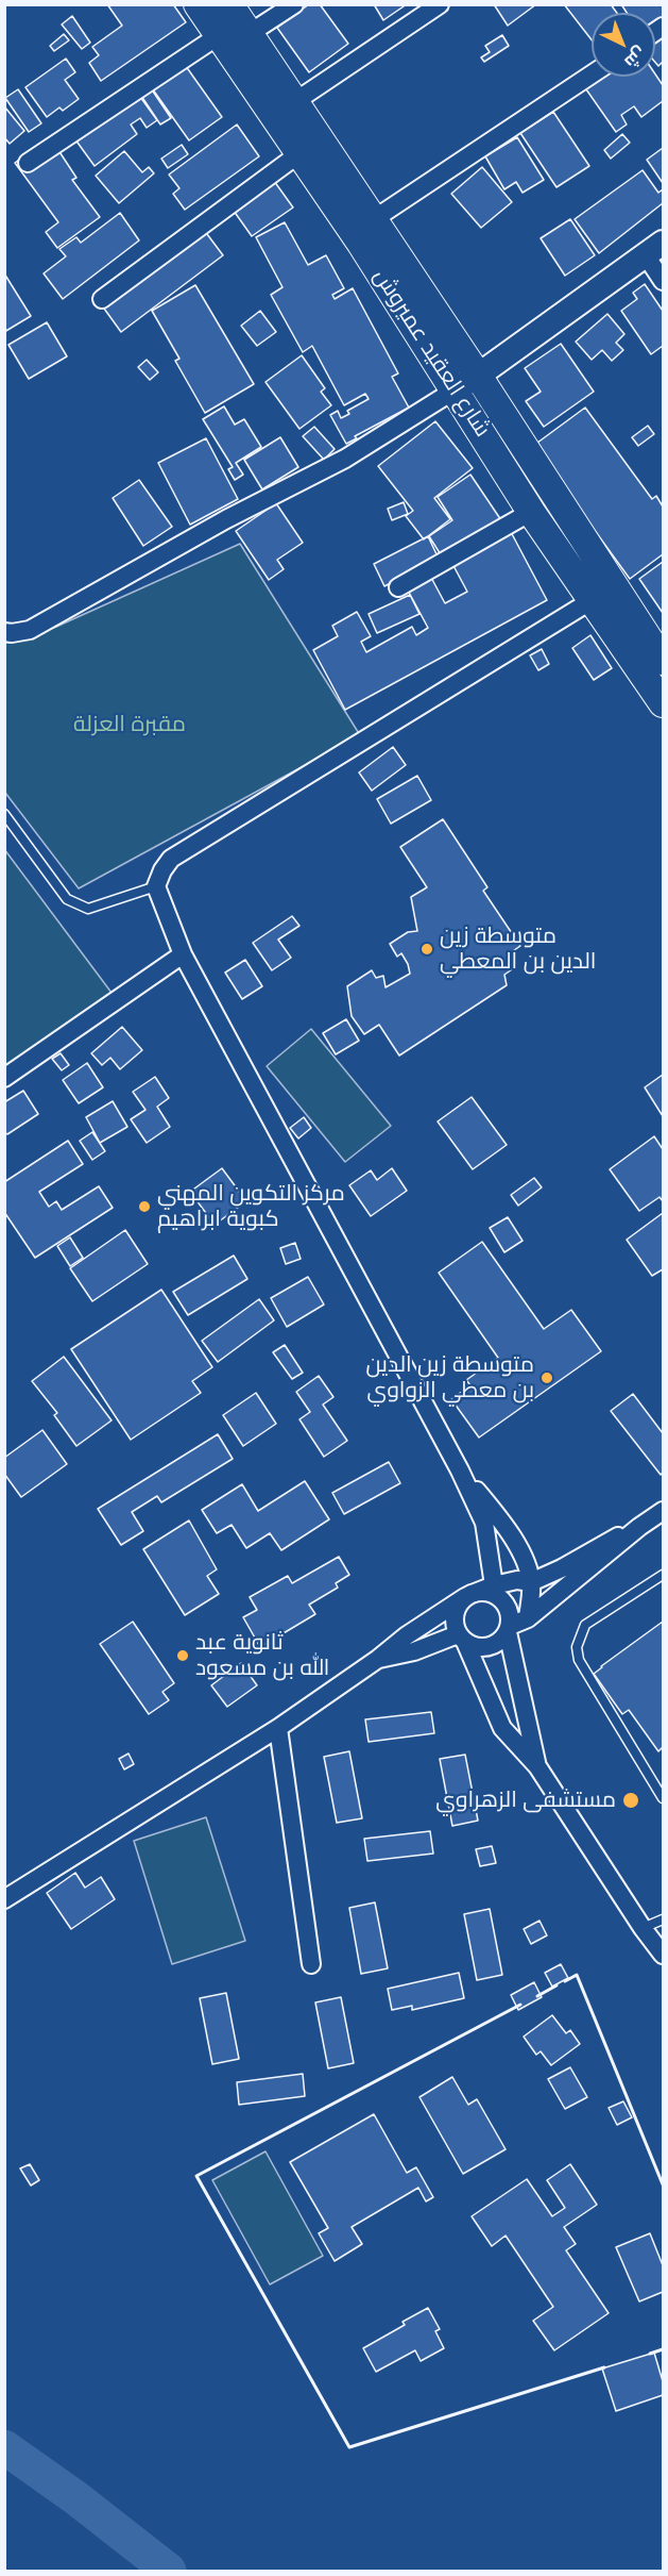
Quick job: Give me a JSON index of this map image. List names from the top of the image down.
{
  "streets": {
    "main road": ["شارع العقيد عميروش"]
  },
  "parks": ["مقبرة العزلة"],
  "places": [
    "متوسطة زين الدين بن المعطي",
    "مركز التكوين المهني كبوية ابراهيم",
    "متوسطة زين الدين بن معطي الزواوي",
    "ثانوية عبد الله بن مسعود",
    "مستشفى الزهراوي"
  ],
  "north": "bottom right"
}
